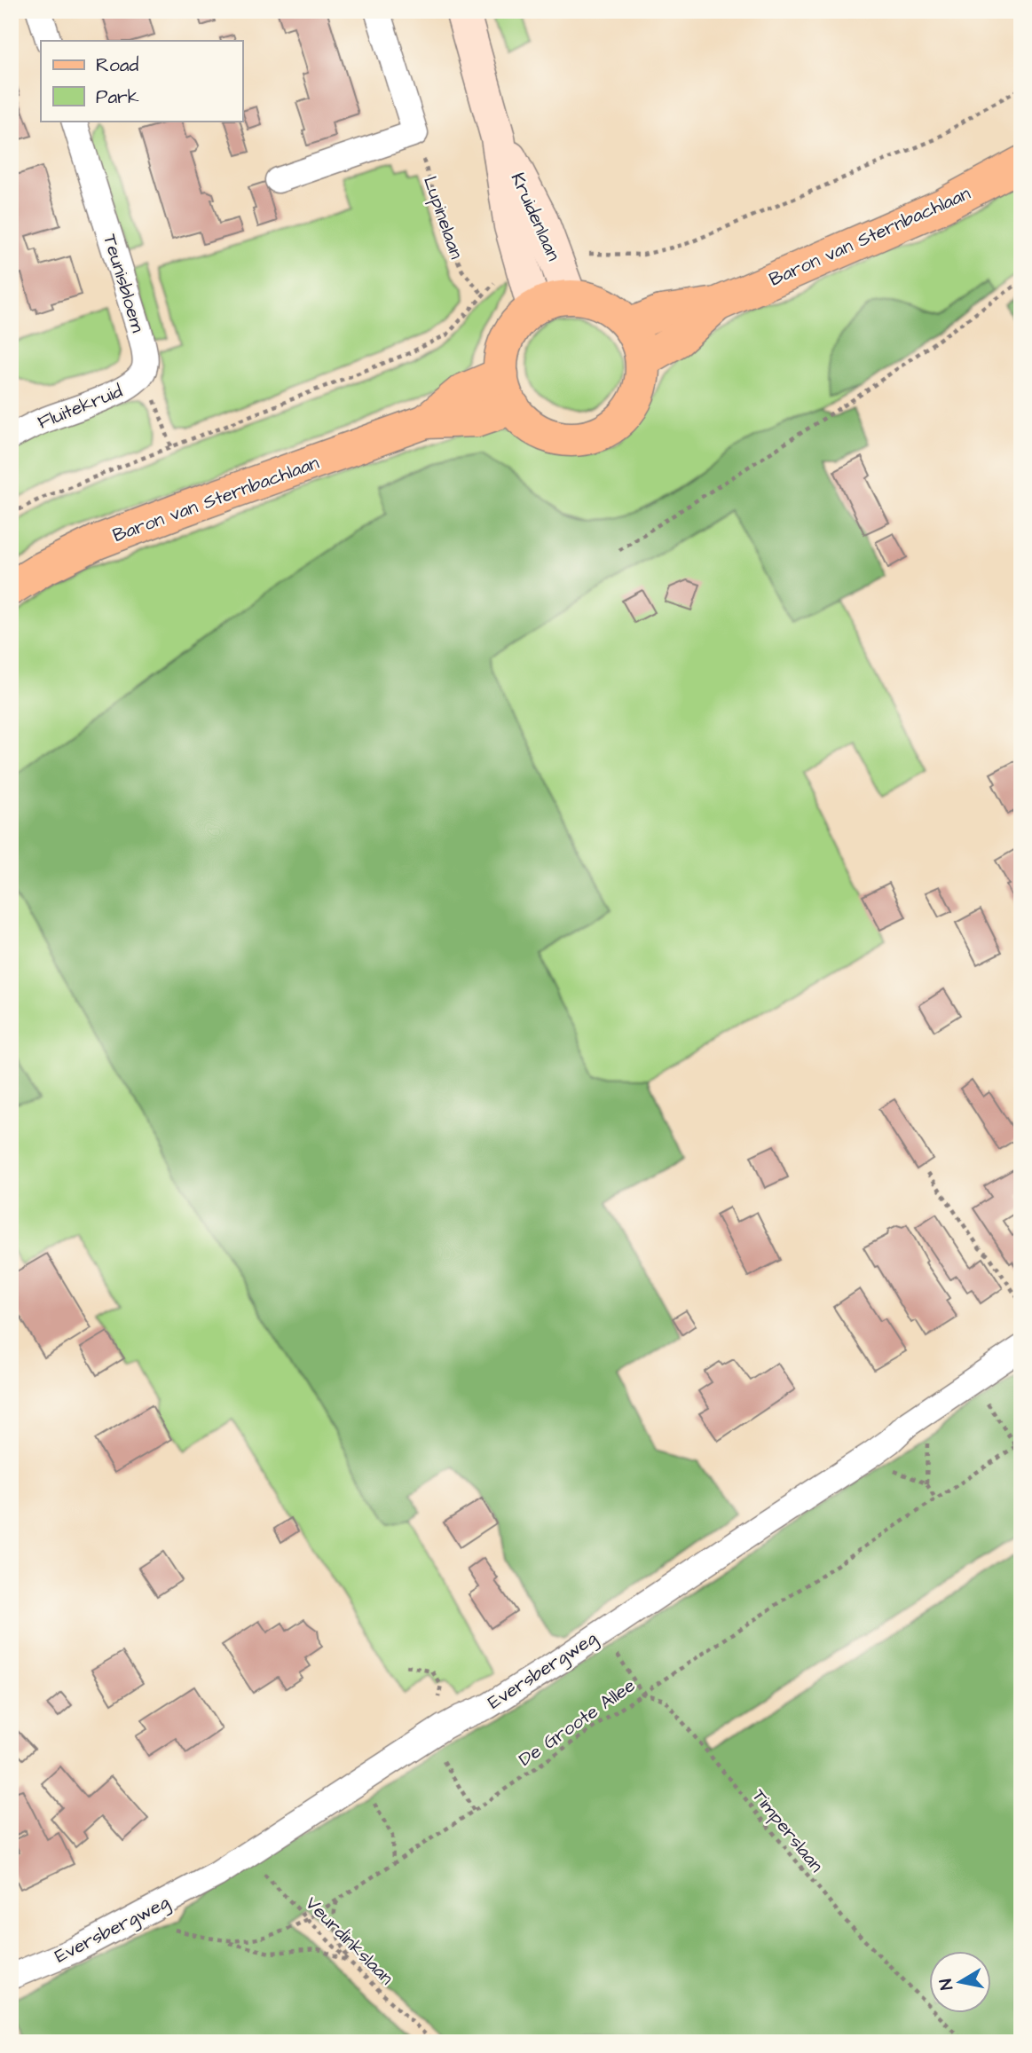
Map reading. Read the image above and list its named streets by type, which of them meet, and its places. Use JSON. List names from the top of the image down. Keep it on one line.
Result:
{"streets":{"main road":["Baron van Sternbachlaan"],"street":["Kruidenlaan","Teunisbloem","Fluitekruid","Eversbergweg"],"path":["Lupinelaan","De Groote Allee","Timperslaan","Veurdinkslaan"]},"crossings":[["Kruidenlaan","Baron van Sternbachlaan"],["Teunisbloem","Fluitekruid"],["Eversbergweg","De Groote Allee"],["Eversbergweg","Veurdinkslaan"],["De Groote Allee","Timperslaan"],["De Groote Allee","Veurdinkslaan"]],"legend":["Road","Park"],"north":"left"}
